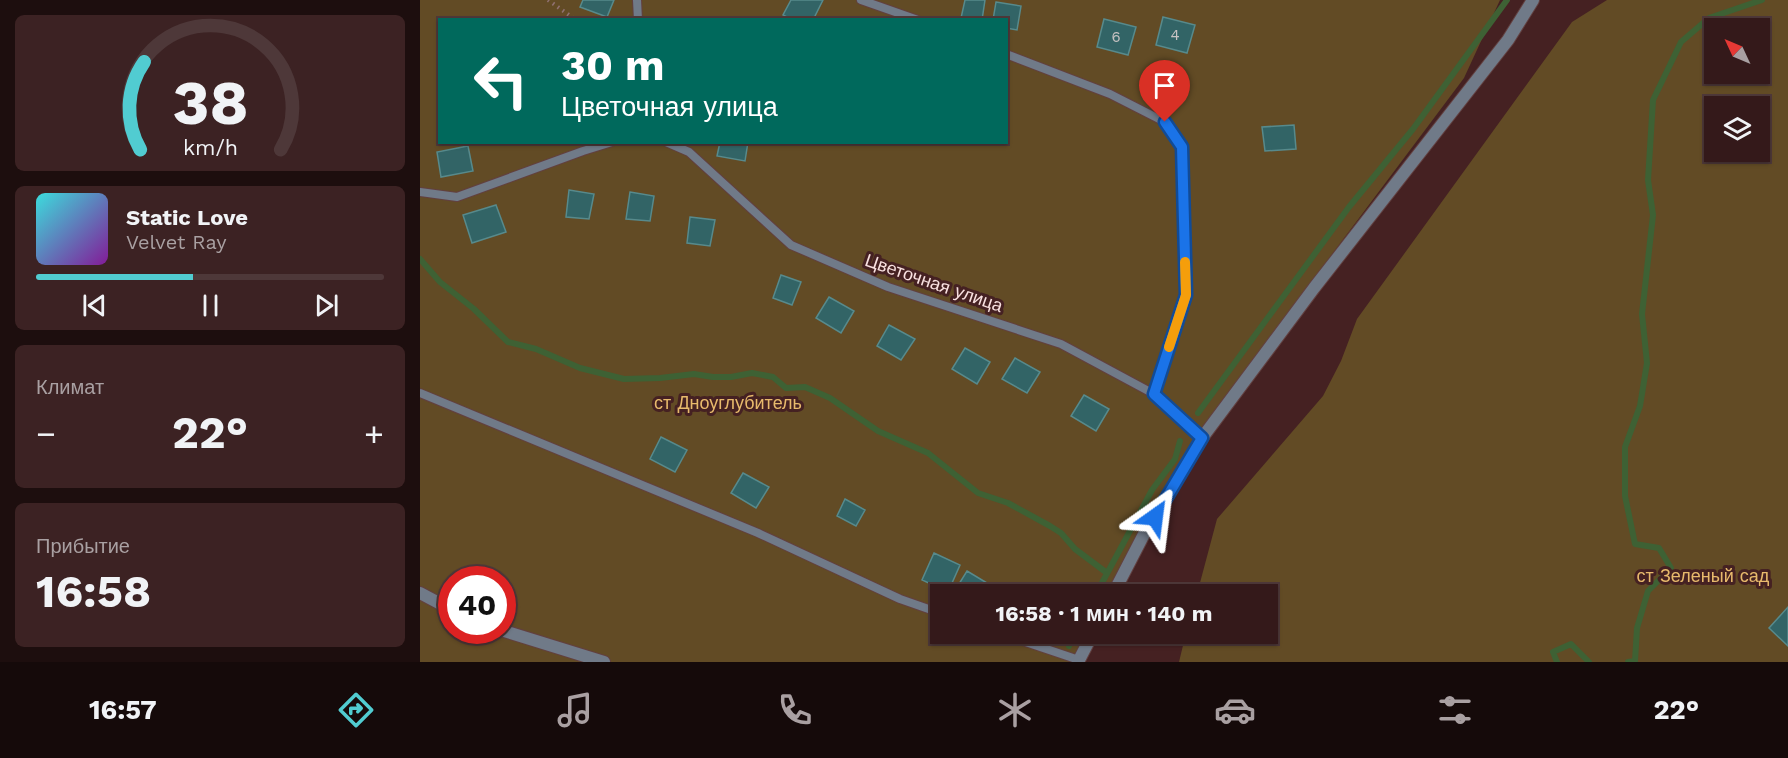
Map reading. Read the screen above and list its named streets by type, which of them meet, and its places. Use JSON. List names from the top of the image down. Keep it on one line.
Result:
{"streets":{"lane":["Цветочная улица"]},"parks":["ст Дноуглубитель","ст Зеленый сад"],"house_numbers":["4","6"],"north":"top left","page":{"turn":["30 m","Цветочная улица"],"song":["Static Love","Velvet Ray"],"tile":["Климат",["Прибытие","16:58"]],"heat":["−","22°","+"],"limit":"40","trip":"16:58 · 1 мин · 140 m","tabs":["16:57","22°"],"gauge":["38","km/h"]}}
